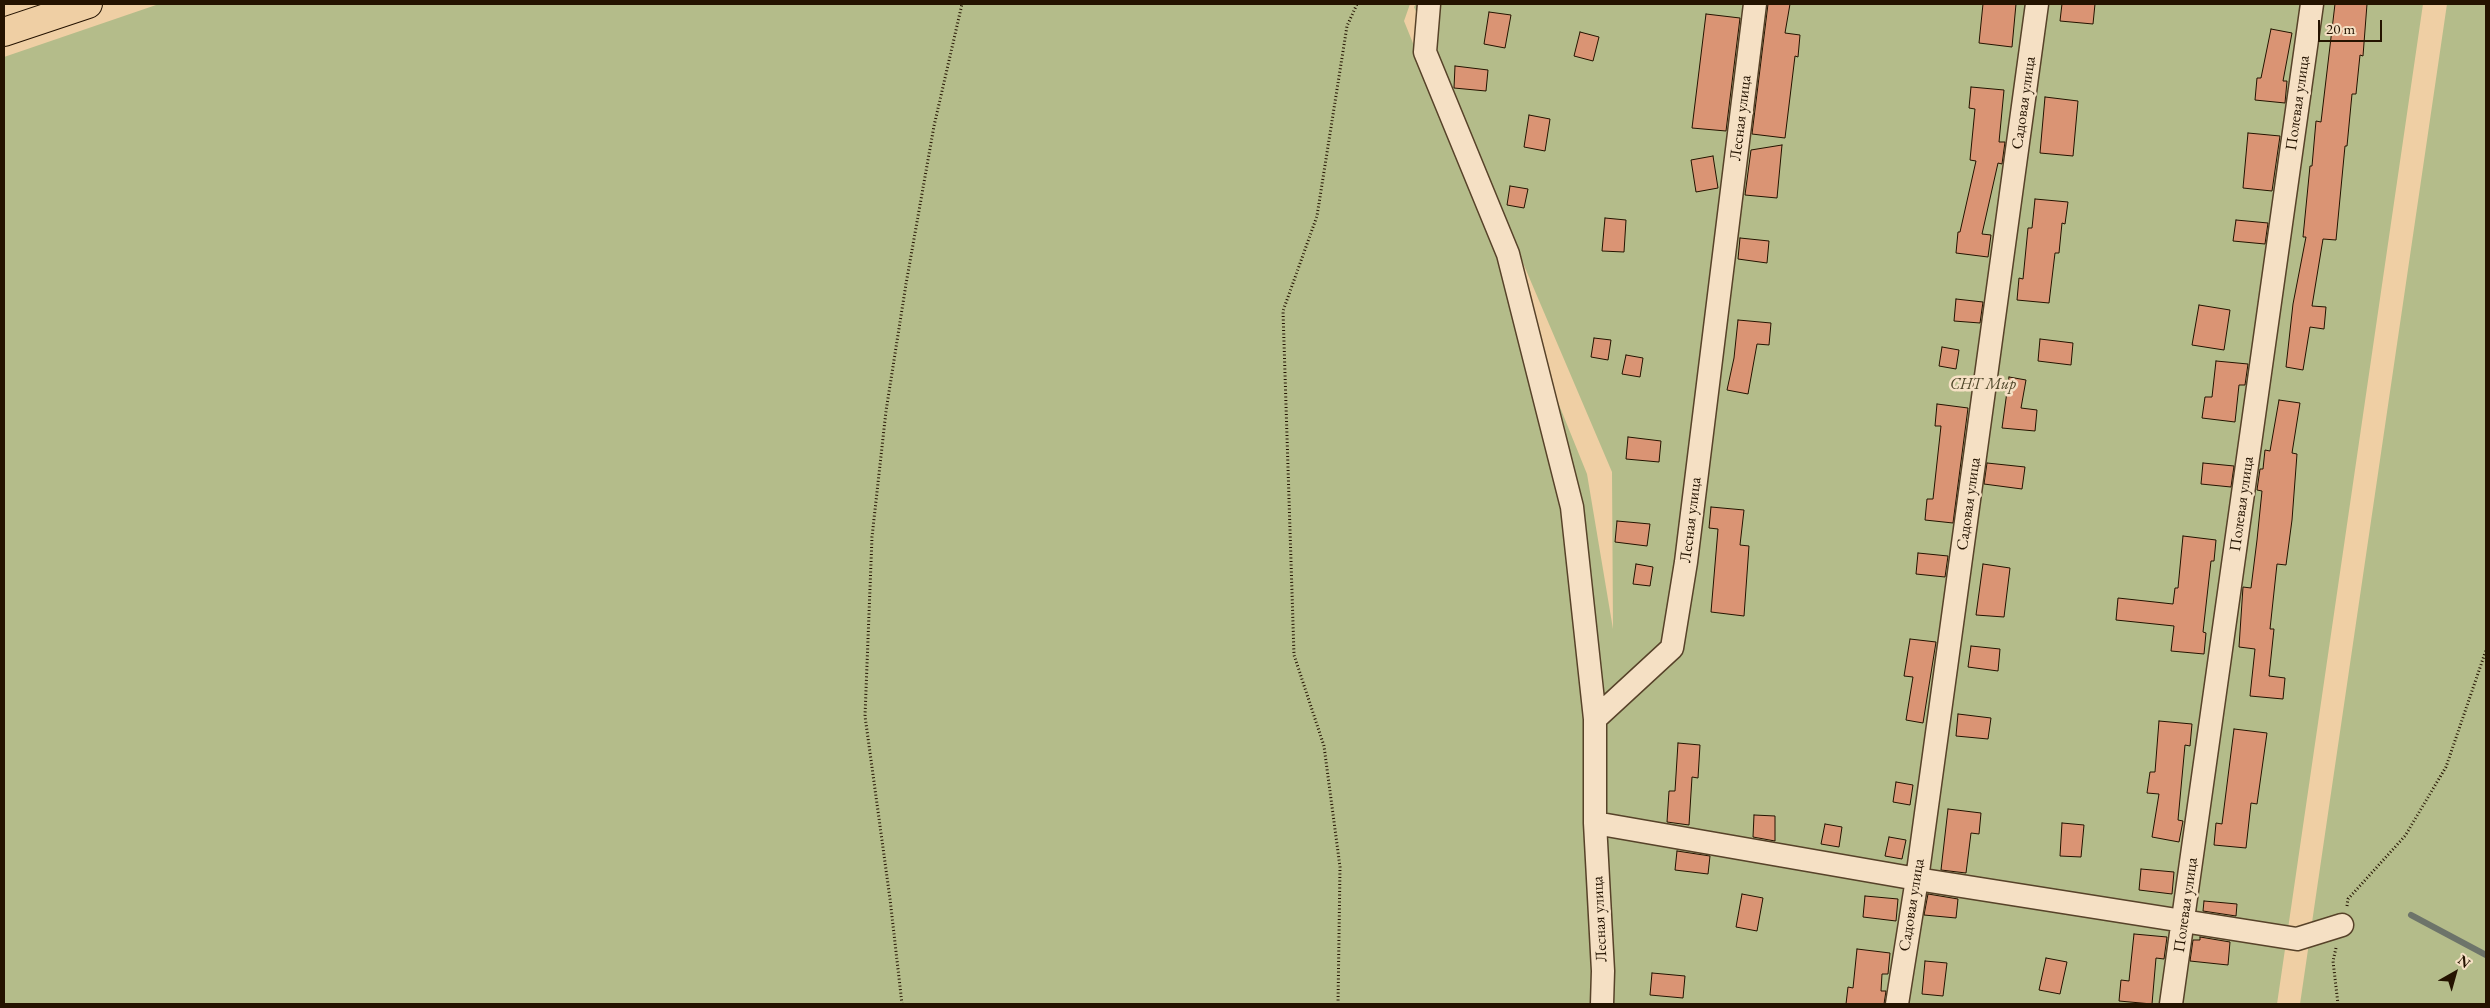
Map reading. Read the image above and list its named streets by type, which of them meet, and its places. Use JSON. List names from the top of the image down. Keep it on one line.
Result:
{"streets":{"street":["Садовая улица","Полевая улица","Лесная улица"]},"parks":["СНТ Мир"],"scale_bar":"20 m","north":"top right"}
